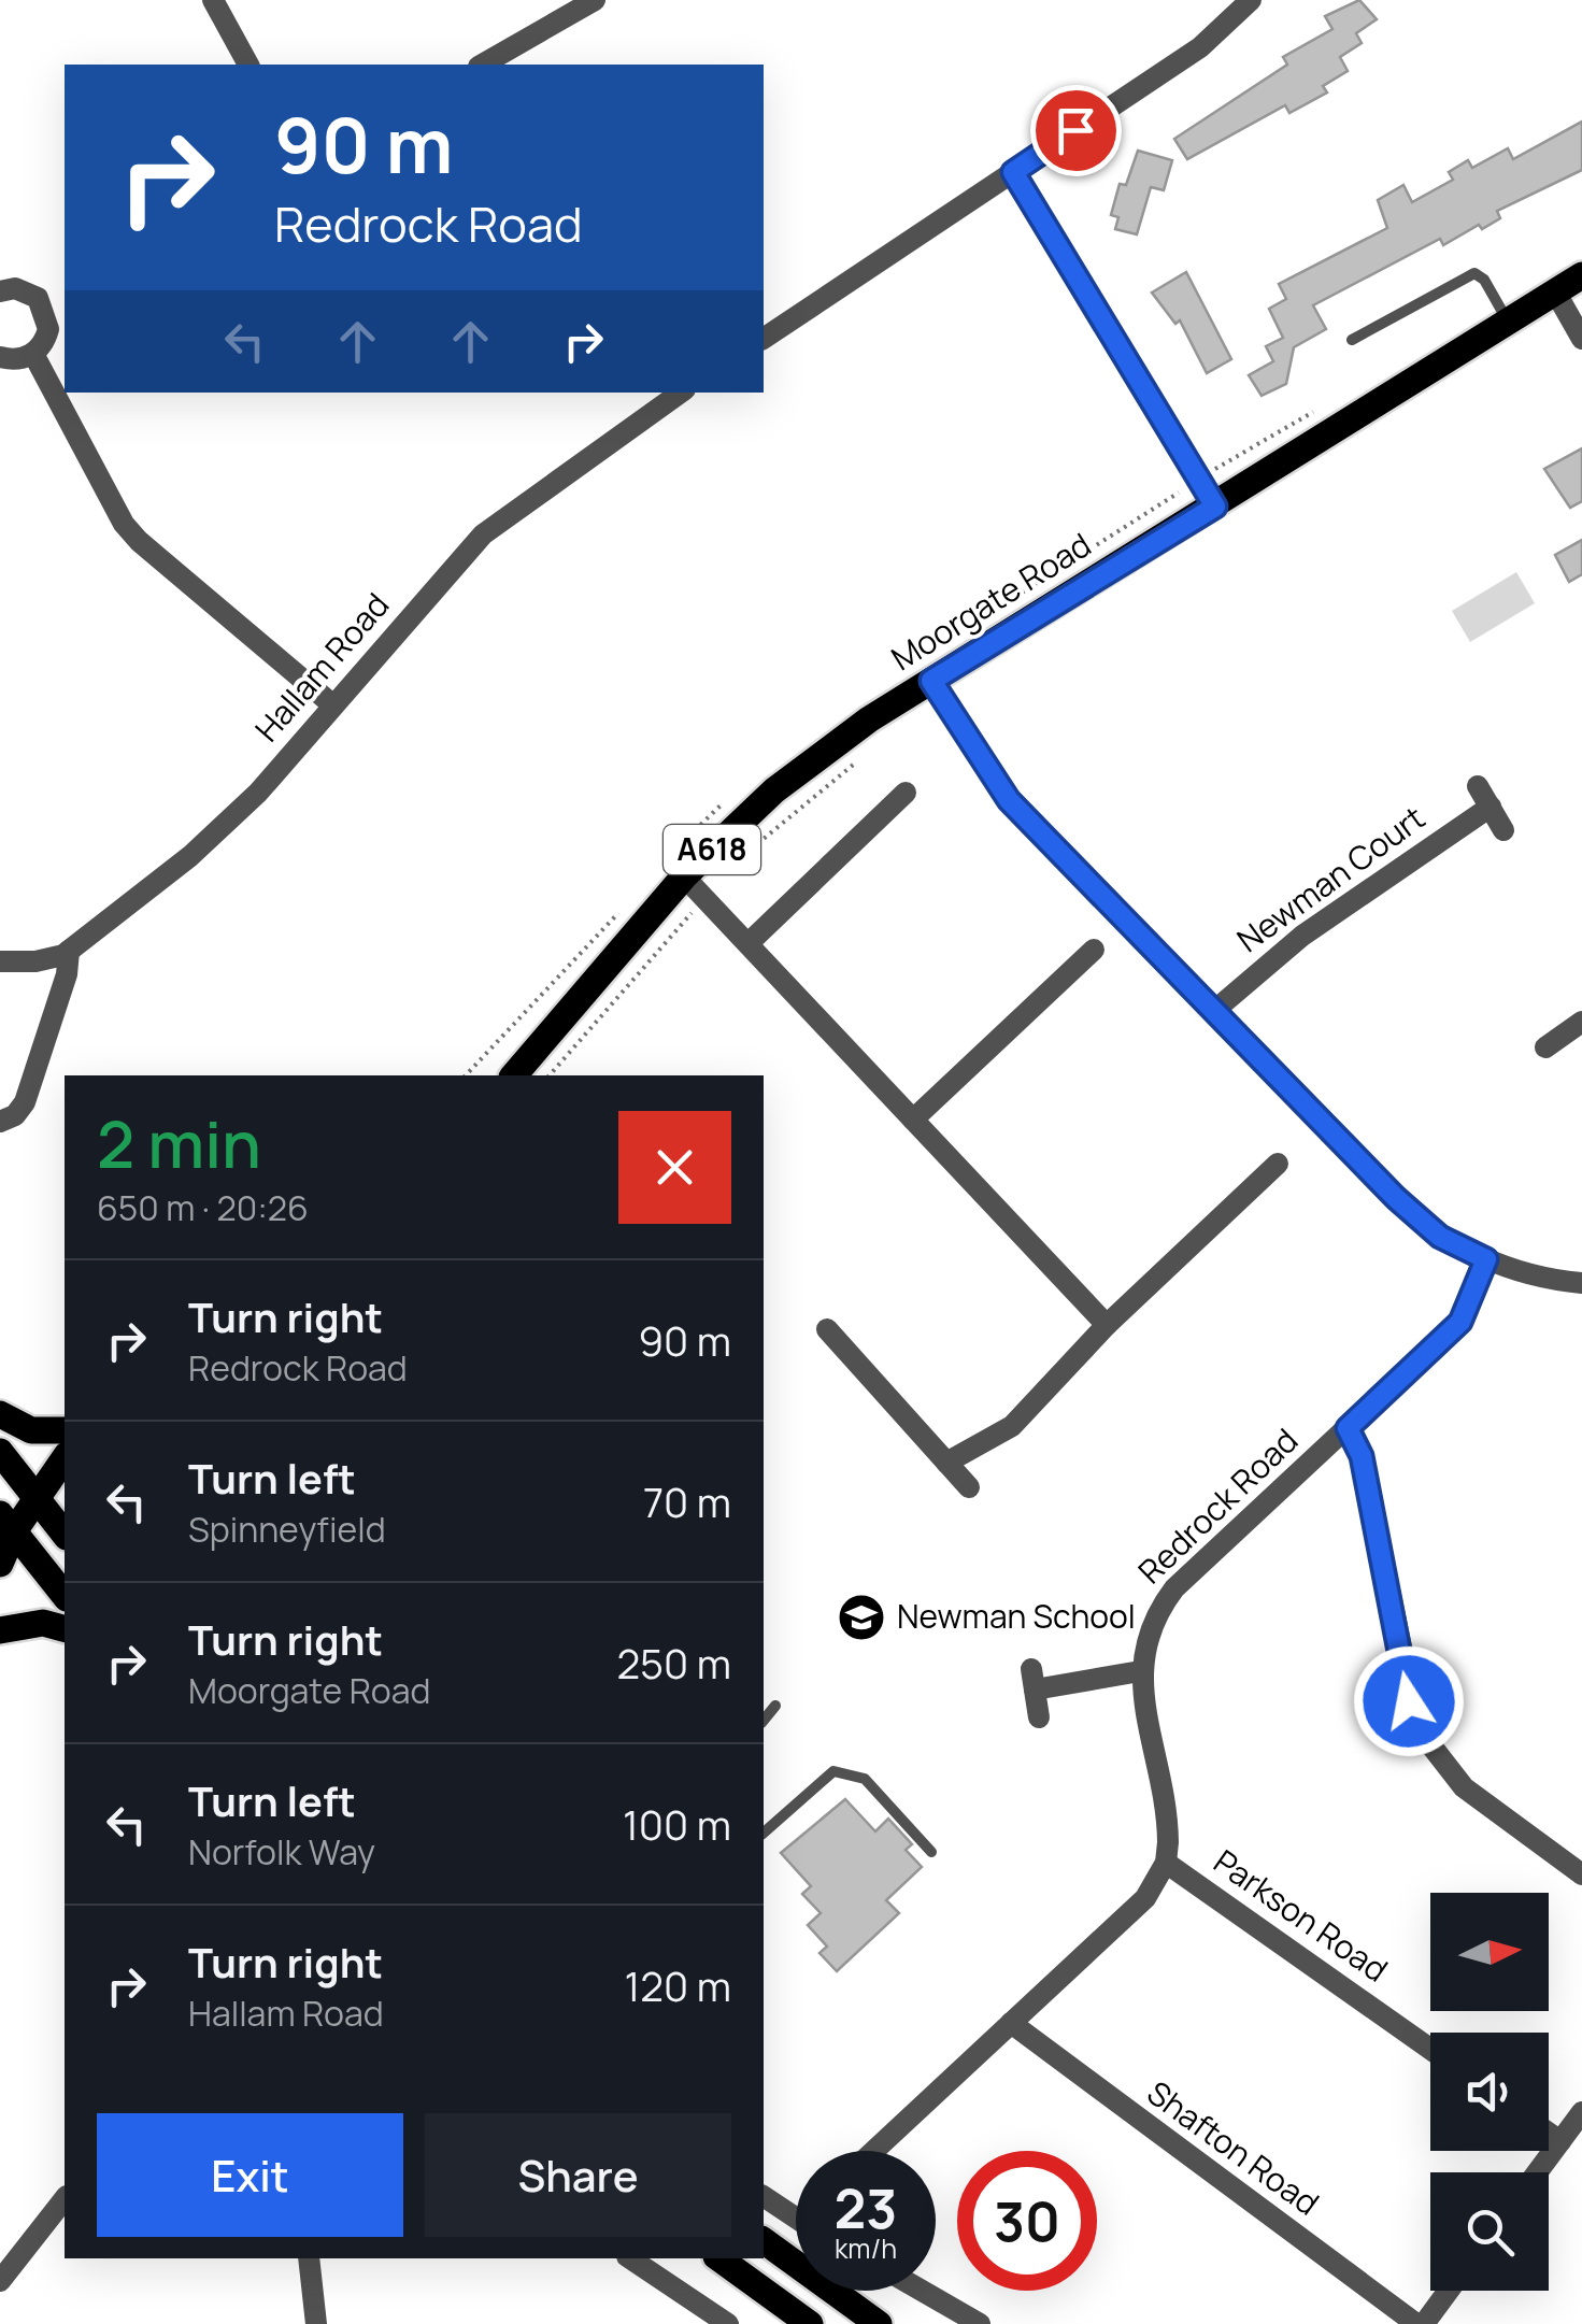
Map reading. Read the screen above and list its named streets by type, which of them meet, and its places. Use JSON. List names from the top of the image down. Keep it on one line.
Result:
{"streets":{"main road":["Moorgate Road","A618"],"street":["Hallam Road","Newman Court","Redrock Road","Parkson Road","Shafton Road"]},"crossings":[["Redrock Road","Parkson Road"]],"places":{"school or university":["Newman School"]},"north":"right","page":{"turn":["90 m","Redrock Road"],"heading":["2 min","650 m · 20:26"],"list":[{"name":"Turn right","note":"Redrock Road","value":"90 m"},{"name":"Turn left","note":"Spinneyfield","value":"70 m"},{"name":"Turn right","note":"Moorgate Road","value":"250 m"},{"name":"Turn left","note":"Norfolk Way","value":"100 m"},{"name":"Turn right","note":"Hallam Road","value":"120 m"}],"buttons":["Exit","Share"],"speed":"23 km/h","limit":"30"}}
